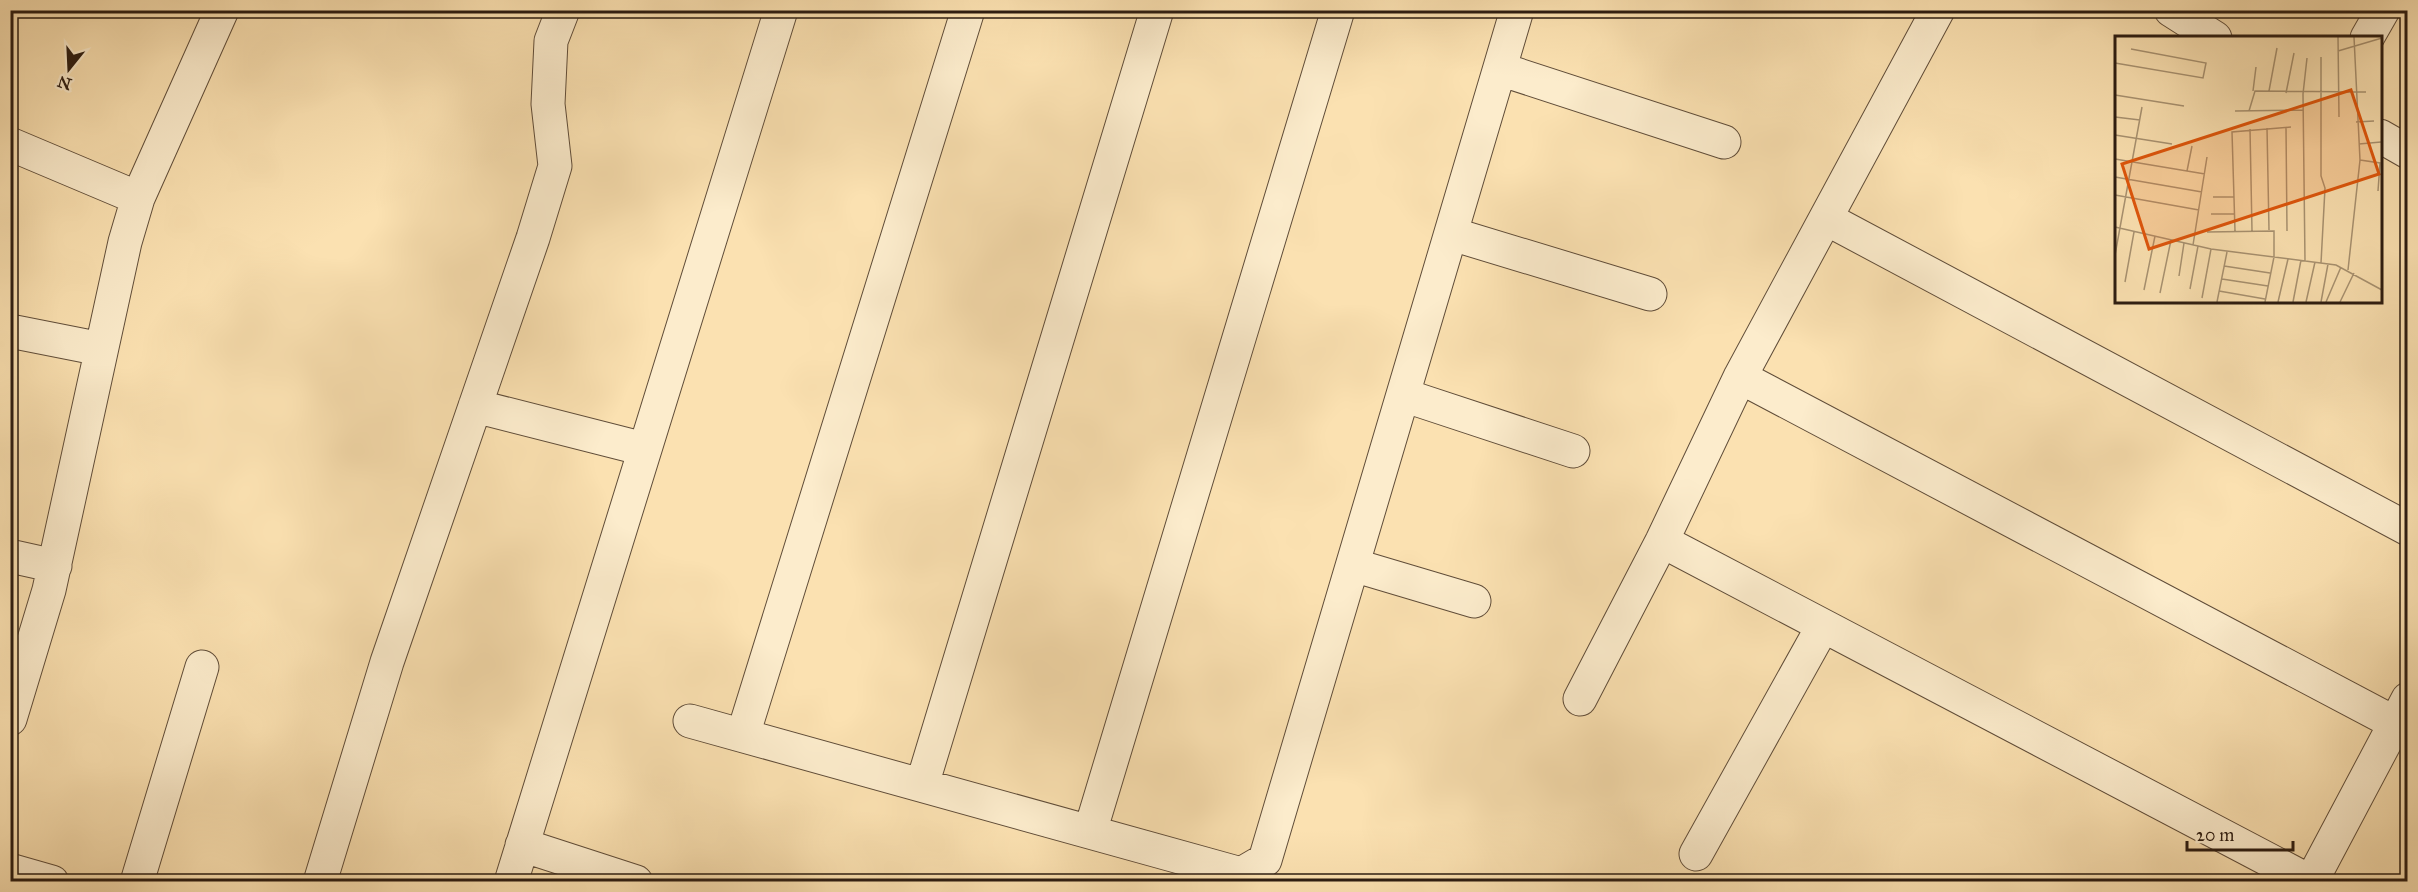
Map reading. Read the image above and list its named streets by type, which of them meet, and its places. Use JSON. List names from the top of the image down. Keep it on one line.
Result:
{"scale_bar":"20 m","north":"bottom"}
